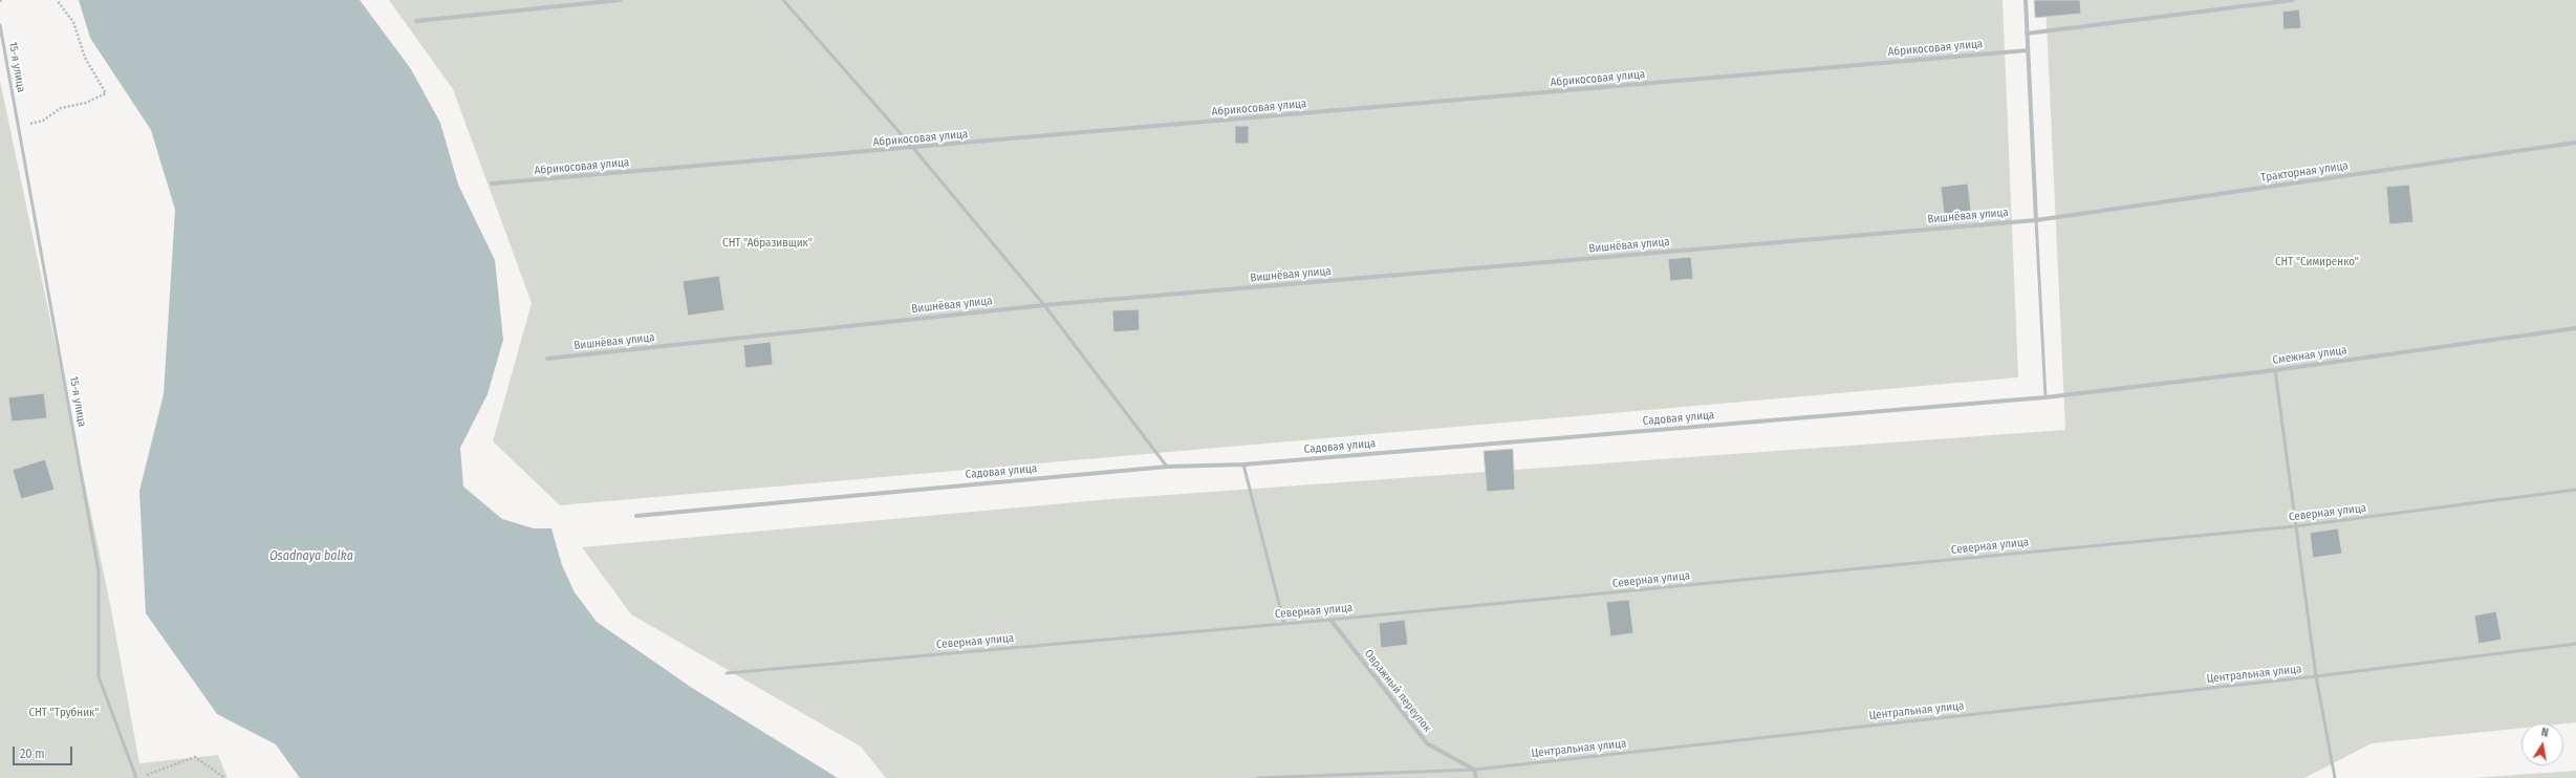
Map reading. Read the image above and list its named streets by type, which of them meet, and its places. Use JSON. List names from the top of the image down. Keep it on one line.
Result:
{"streets":{"street":["Абрикосовая улица","Тракторная улица","Вишнёвая улица","Смежная улица","Садовая улица","Овражный переулок"],"lane":["15-я улица","Северная улица","Центральная улица"]},"crossings":[["Тракторная улица","Вишнёвая улица"],["Смежная улица","Садовая улица"],["Северная улица","Овражный переулок"],["Центральная улица","Овражный переулок"]],"water":["Osadnaya balka"],"parks":["СНТ \"Абразивщик\"","СНТ \"Симиренко\"","СНТ \"Трубник\""],"scale_bar":"20 m","north":"top"}
